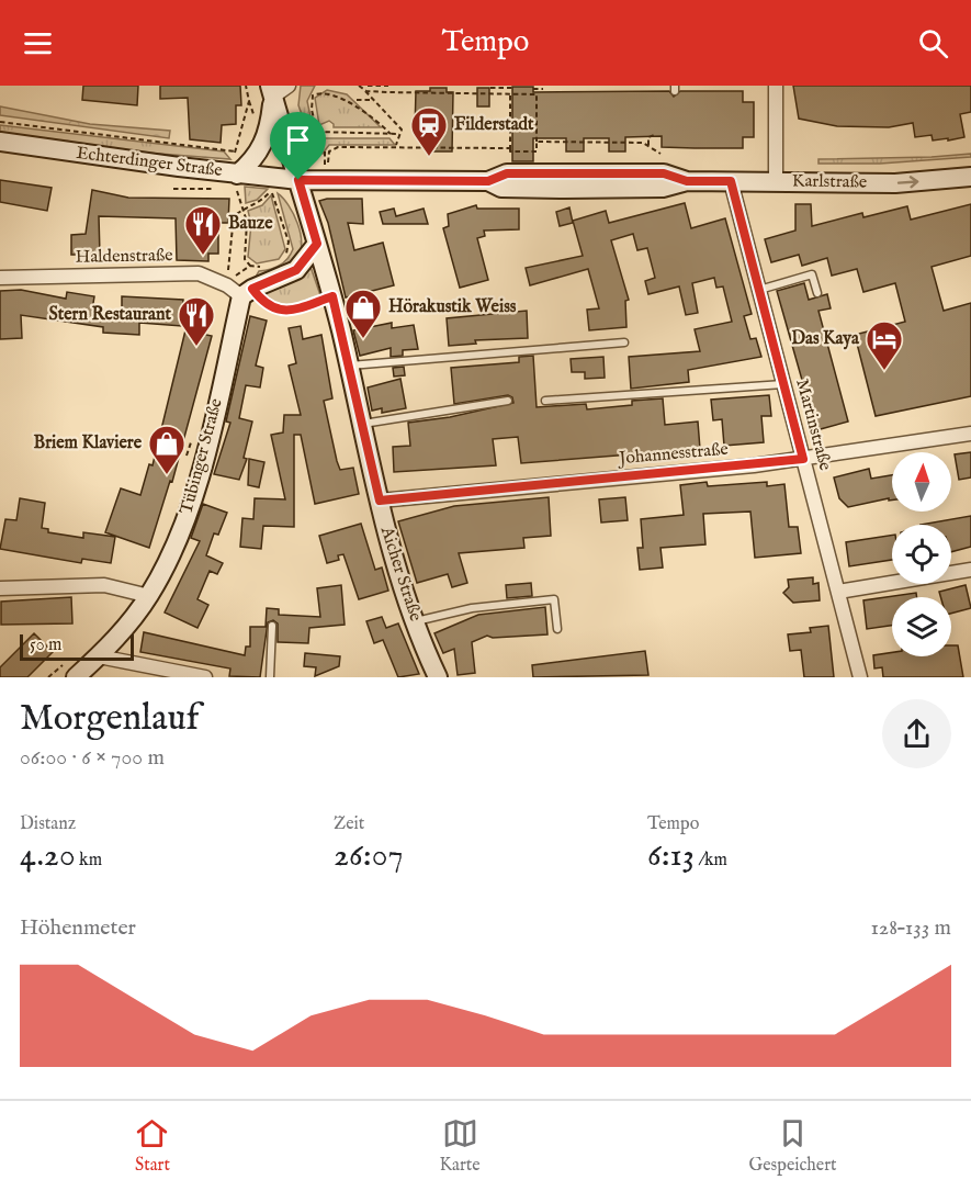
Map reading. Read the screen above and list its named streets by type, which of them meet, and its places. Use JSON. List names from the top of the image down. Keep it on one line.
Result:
{"streets":{"main road":["Echterdinger Straße","Karlstraße","Tübinger Straße","Aicher Straße"],"street":["Haldenstraße","Martinstraße","Johannesstraße"]},"crossings":[["Echterdinger Straße","Karlstraße"],["Echterdinger Straße","Aicher Straße"],["Karlstraße","Martinstraße"],["Karlstraße","Aicher Straße"],["Haldenstraße","Tübinger Straße"],["Martinstraße","Johannesstraße"],["Johannesstraße","Aicher Straße"]],"places":{"station":["Filderstadt"],"restaurant":["Bauze","Stern Restaurant"],"shop":["Hörakustik Weiss","Briem Klaviere"],"hotel":["Das Kaya"]},"scale_bar":"50 m","north":"top","page":{"header":"Tempo","scale":"50 m","heading":["Morgenlauf","06:00 · 6 × 700 m"],"stats":[["Distanz","4.20 km"],["Zeit","26:07"],["Tempo","6:13 /km"]],"chart":["Höhenmeter","128–133 m"],"tabs":["Start","Karte","Gespeichert"]}}
